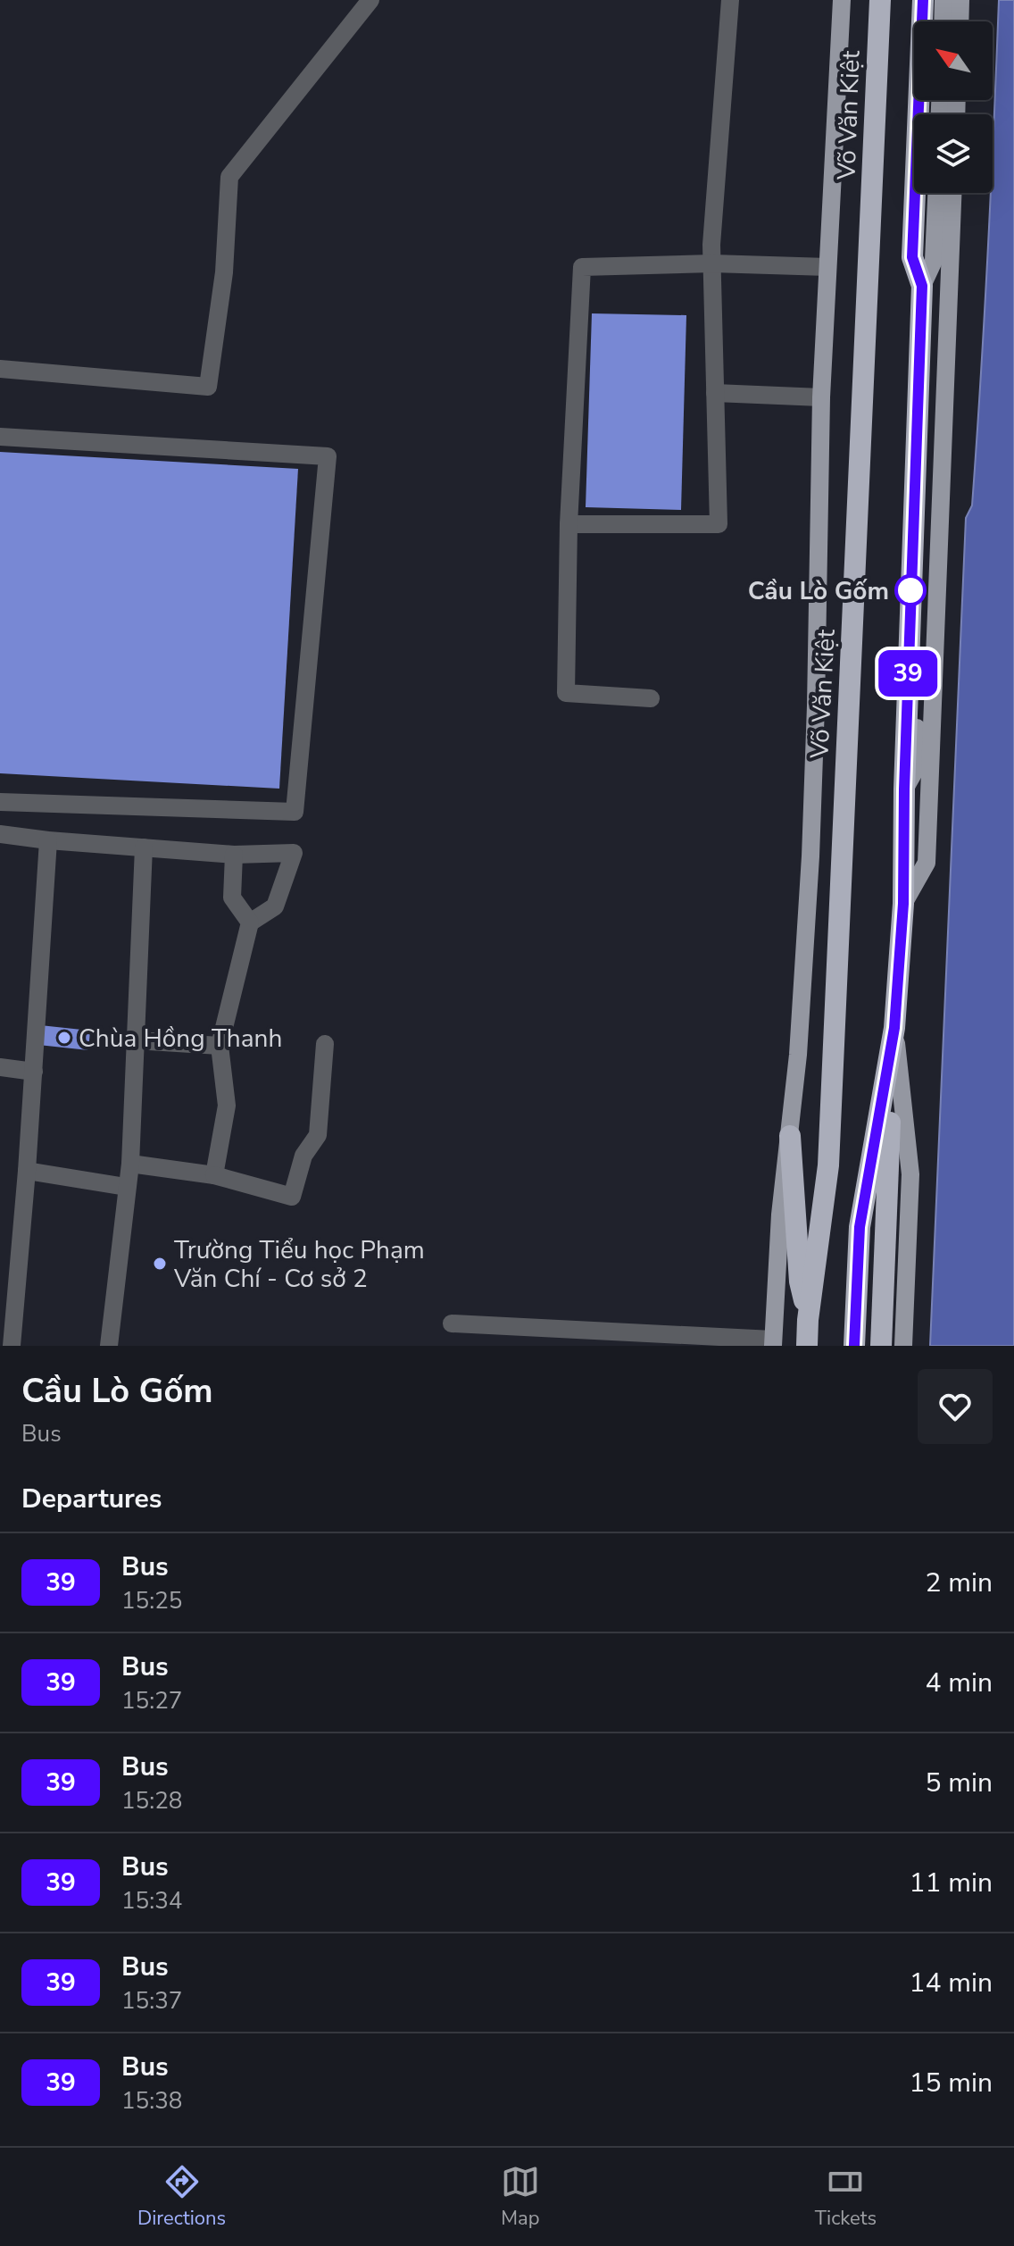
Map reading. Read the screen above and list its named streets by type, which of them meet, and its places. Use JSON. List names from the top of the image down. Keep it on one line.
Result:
{"streets":{"highway":["Võ Văn Kiệt"]},"places":["Cầu Lò Gốm","Chùa Hồng Thanh","Trường Tiểu học Phạm Văn Chí - Cơ sở 2"],"lines":["bus line 39"],"north":"top left","page":{"on_map":"39","heading":[["Cầu Lò Gốm","Bus"],"Departures"],"list":[{"mark":"39","name":"Bus","note":"15:25","value":"2 min"},{"mark":"39","name":"Bus","note":"15:27","value":"4 min"},{"mark":"39","name":"Bus","note":"15:28","value":"5 min"},{"mark":"39","name":"Bus","note":"15:34","value":"11 min"},{"mark":"39","name":"Bus","note":"15:37","value":"14 min"},{"mark":"39","name":"Bus","note":"15:38","value":"15 min"}],"tabs":["Directions","Map","Tickets"]}}
